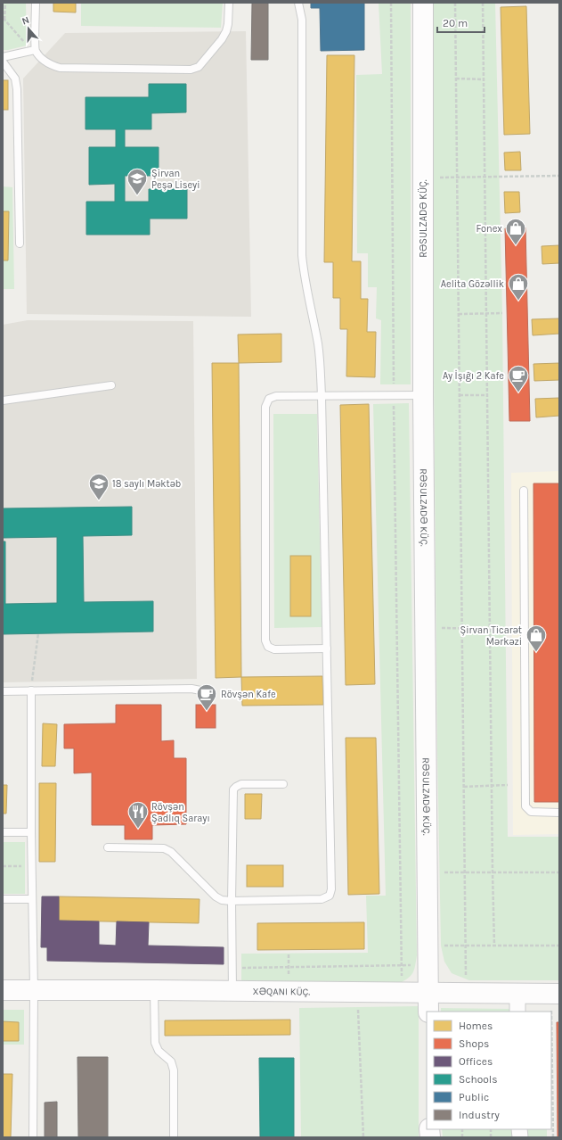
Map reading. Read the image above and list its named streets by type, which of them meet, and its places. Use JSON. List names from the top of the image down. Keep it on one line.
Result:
{"streets":{"main road":["RƏSULZADƏ KÜÇ.","XƏQANI KÜÇ."]},"crossings":[["RƏSULZADƏ KÜÇ.","XƏQANI KÜÇ."]],"places":{"school or university":["Şirvan Peşə Liseyi","18 saylı Məktəb"],"shop":["Fonex","Aelita Gözəllik","Şirvan Ticarət Mərkəzi"],"cafe":["Ay İşığı 2 Kafe","Rövşən Kafe"],"restaurant":["Rövşən Şadlıq Sarayı"]},"legend":["Homes","Shops","Offices","Schools","Public","Industry"],"scale_bar":"20 m","north":"top"}
